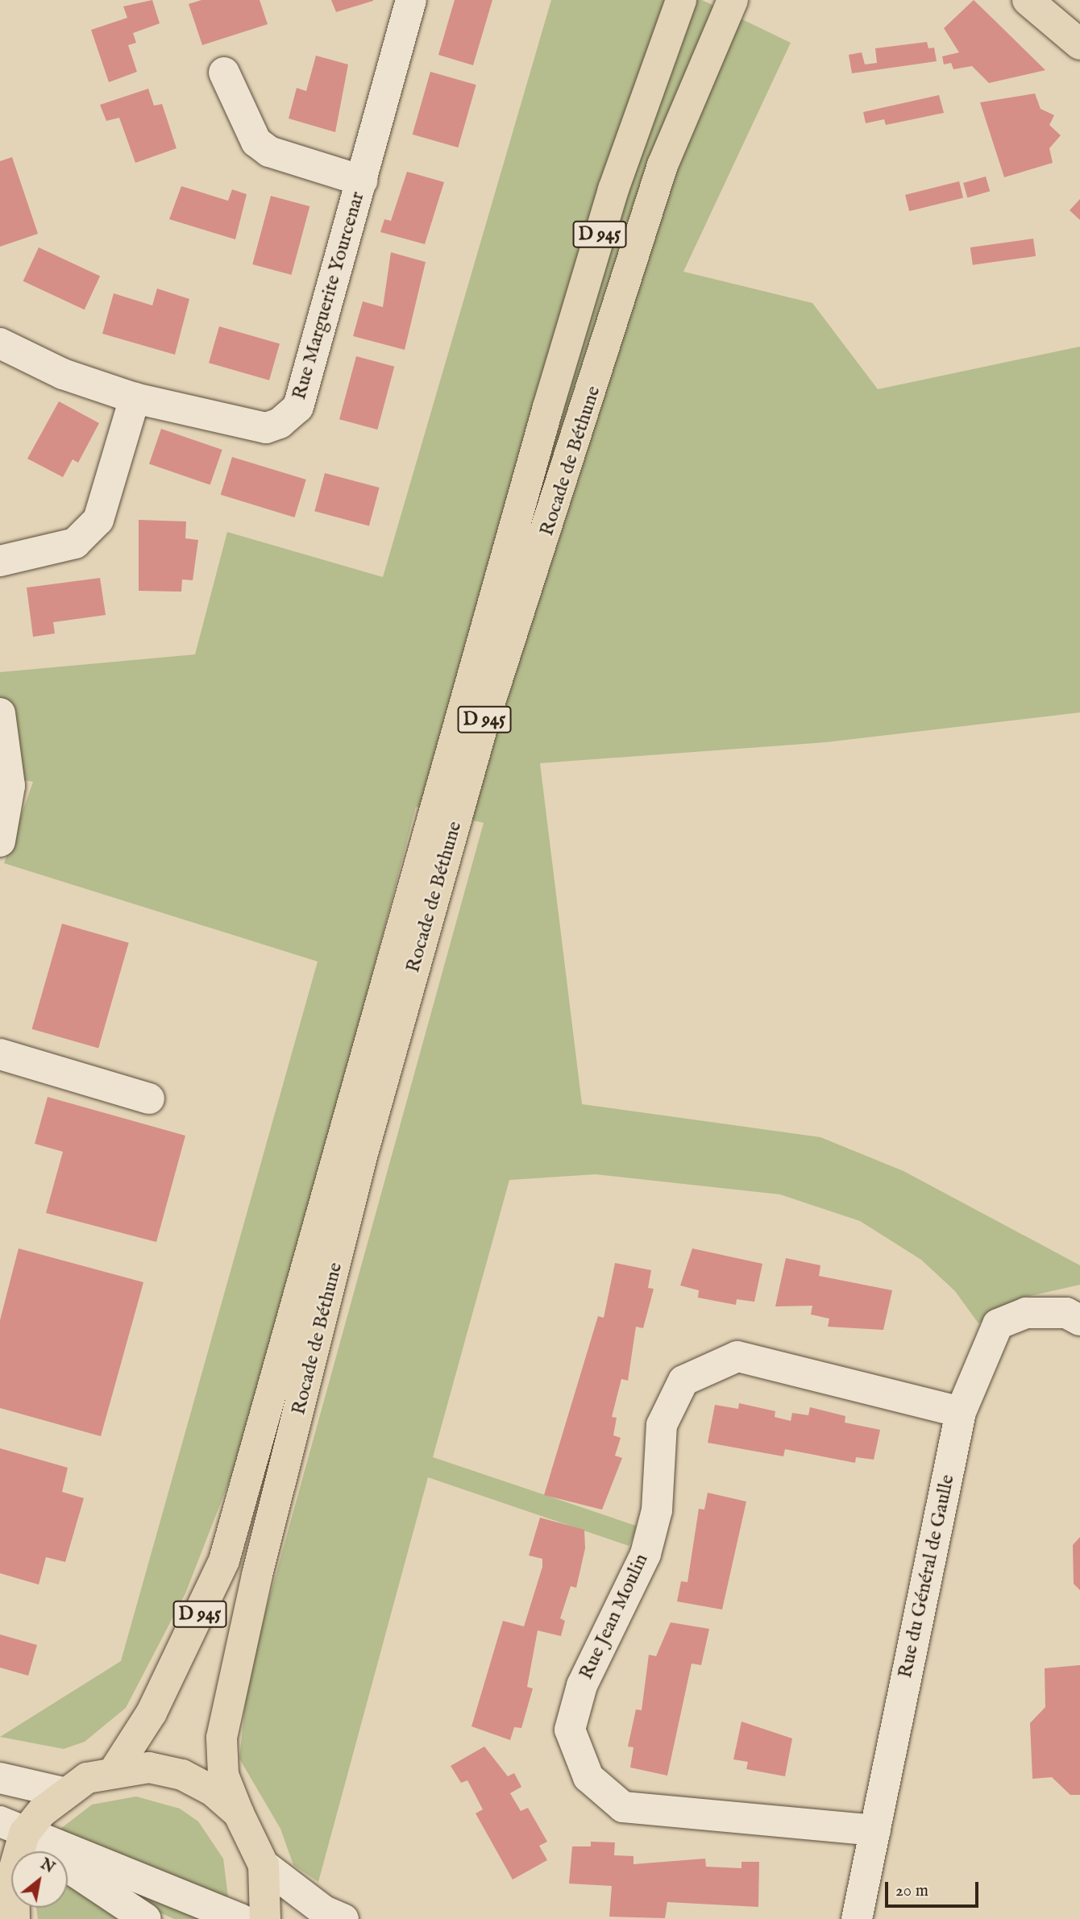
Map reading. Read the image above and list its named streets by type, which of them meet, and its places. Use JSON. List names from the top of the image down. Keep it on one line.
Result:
{"streets":{"main road":["D 945","Rocade de Béthune"],"street":["Rue Marguerite Yourcenar","Rue du Général de Gaulle","Rue Jean Moulin"]},"crossings":[["Rue du Général de Gaulle","Rue Jean Moulin"]],"scale_bar":"20 m","north":"top right"}
